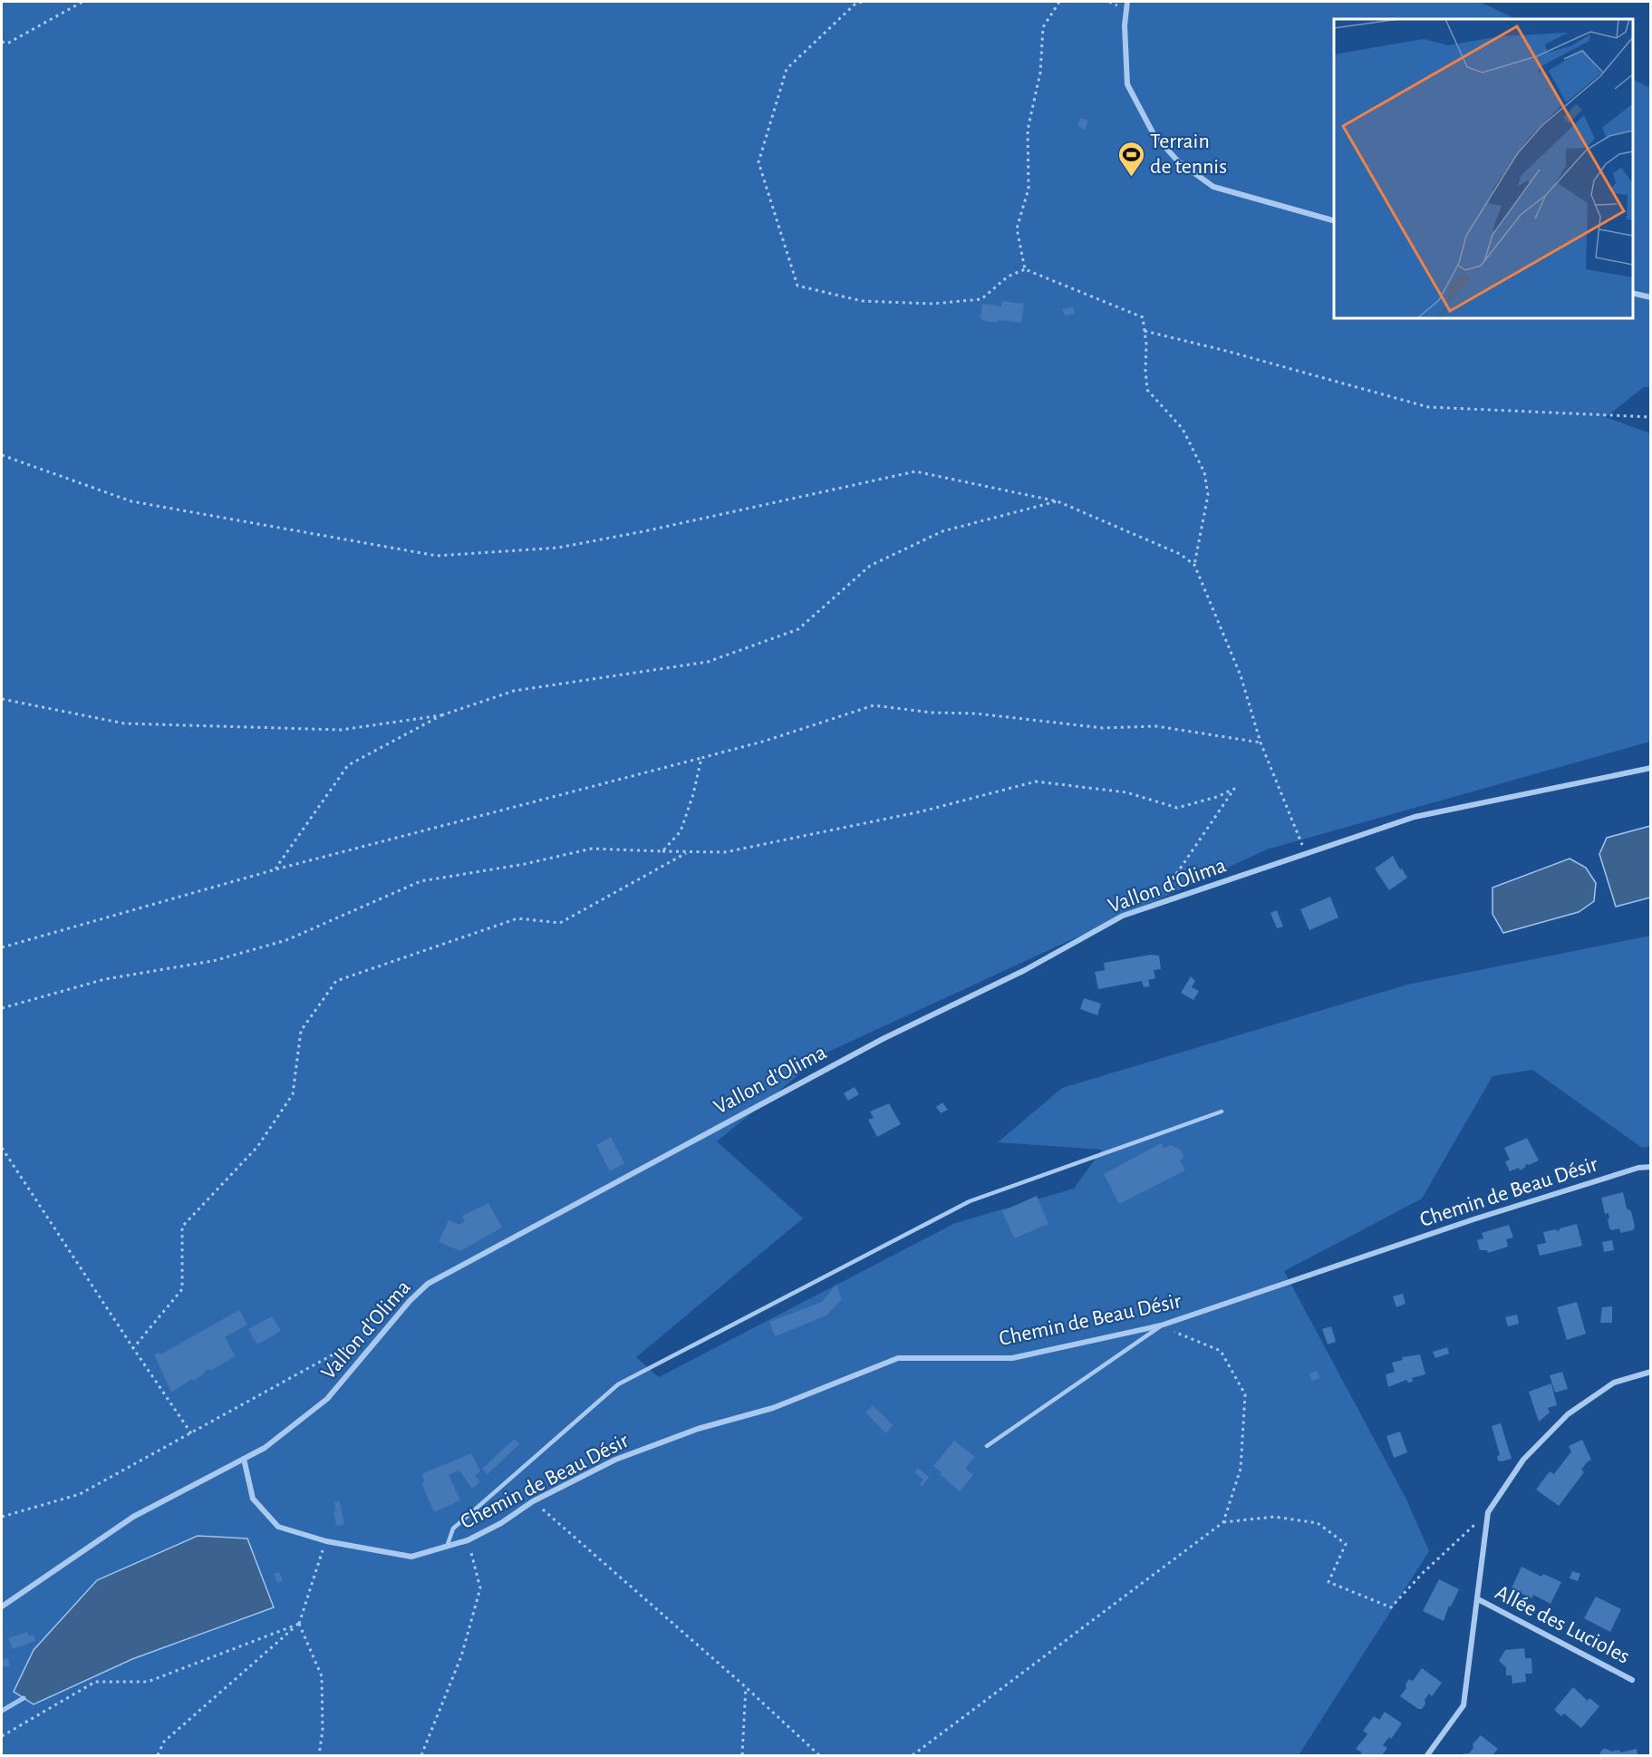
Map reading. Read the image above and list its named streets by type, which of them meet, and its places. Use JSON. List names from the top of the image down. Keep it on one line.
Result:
{"streets":{"street":["Vallon d'Olima","Chemin de Beau Désir","Allée des Lucioles"]},"crossings":[["Vallon d'Olima","Chemin de Beau Désir"]],"places":{"sports":["Terrain de tennis"]}}
